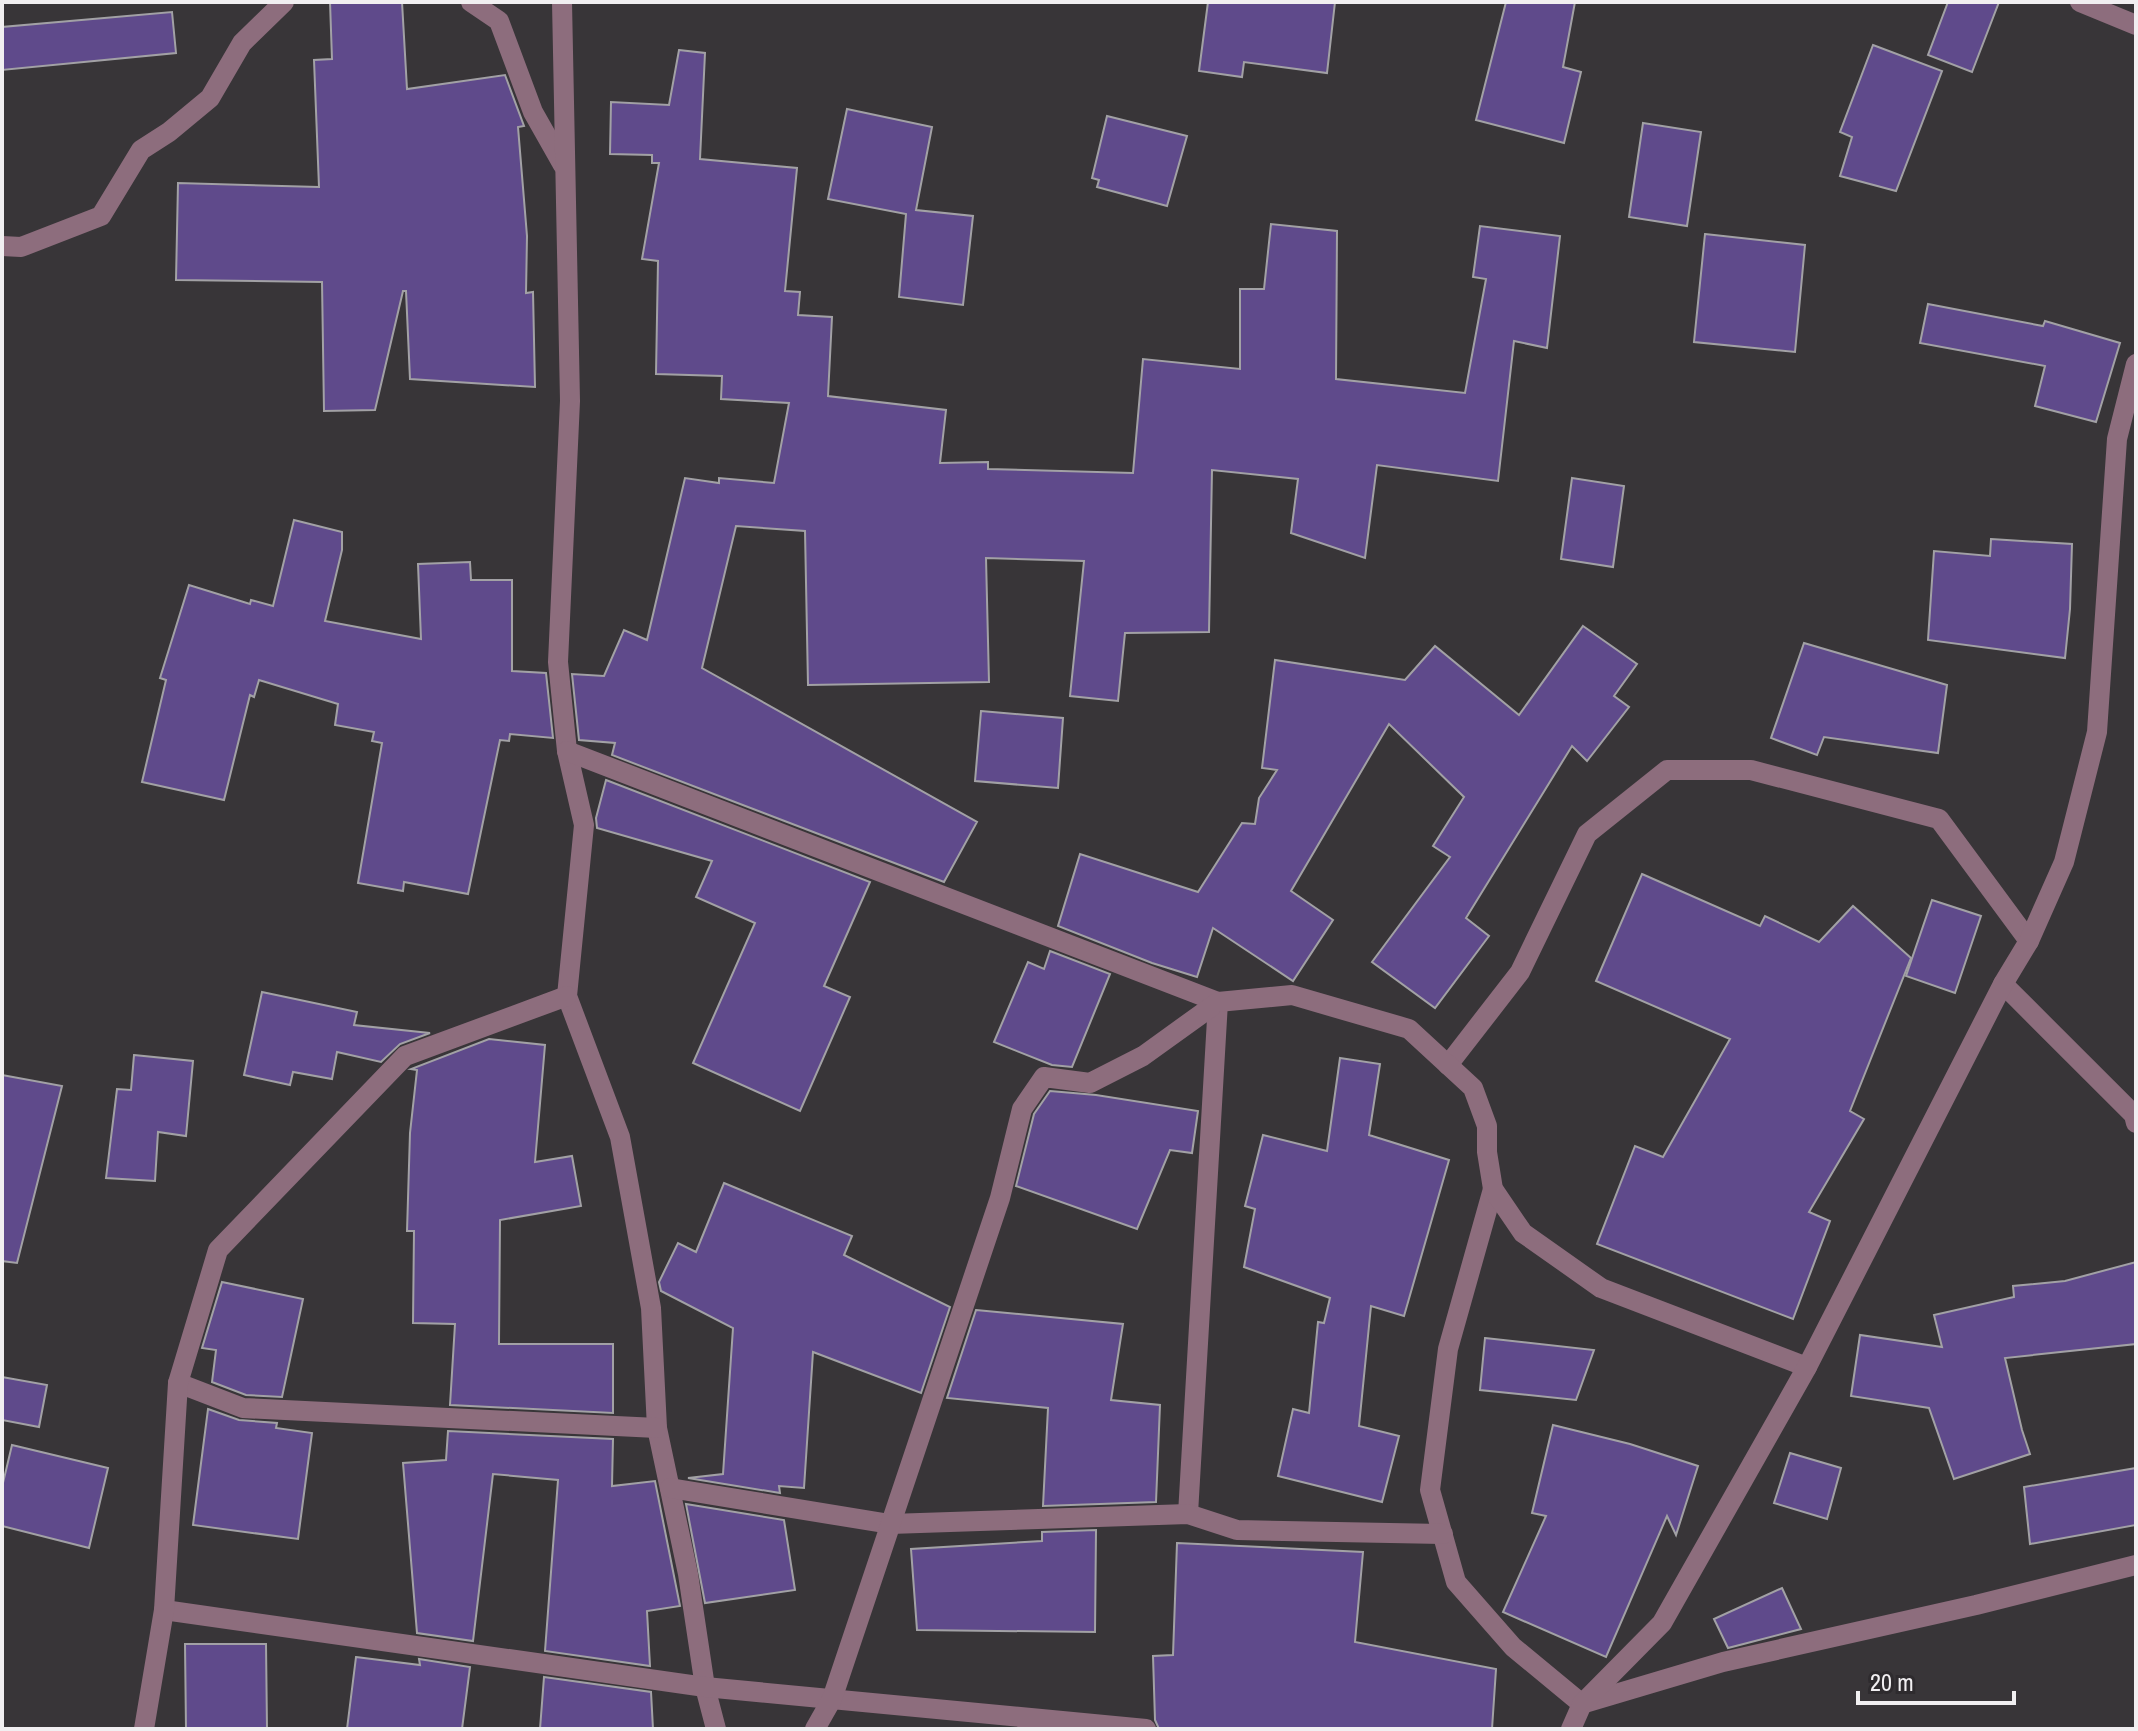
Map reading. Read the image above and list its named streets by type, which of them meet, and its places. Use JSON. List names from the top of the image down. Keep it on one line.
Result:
{"scale_bar":"20 m"}
